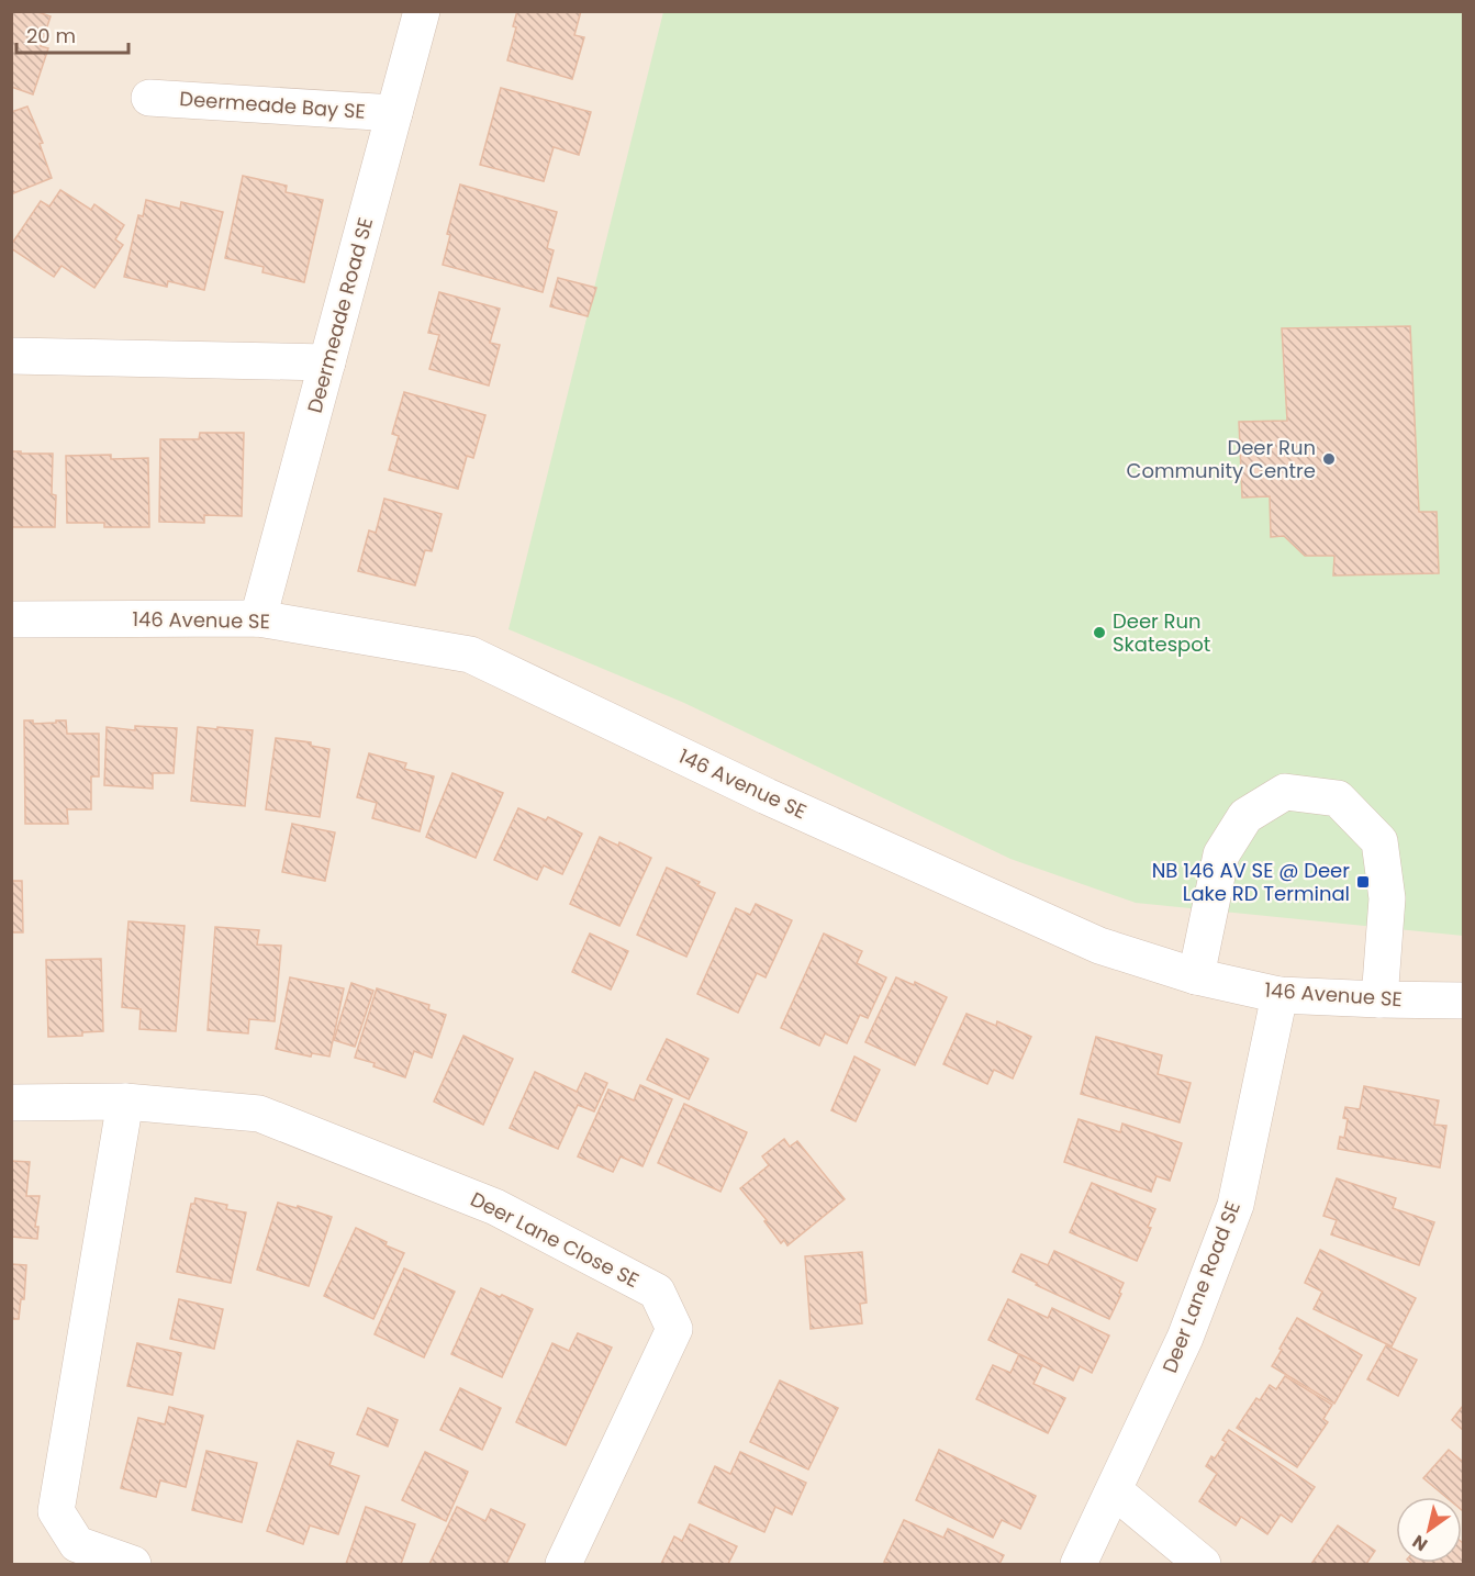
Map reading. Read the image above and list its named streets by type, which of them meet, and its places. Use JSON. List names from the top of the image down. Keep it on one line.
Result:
{"streets":{"street":["Deermeade Bay SE","Deermeade Road SE","146 Avenue SE","Deer Lane Close SE","Deer Lane Road SE"]},"crossings":[["Deermeade Bay SE","Deermeade Road SE"],["Deermeade Road SE","146 Avenue SE"],["146 Avenue SE","Deer Lane Road SE"]],"places":{"other":["Deer Run Community Centre","Deer Run Skatespot"],"transit":["NB 146 AV SE @ Deer Lake RD Terminal"]},"scale_bar":"20 m","north":"bottom left"}
